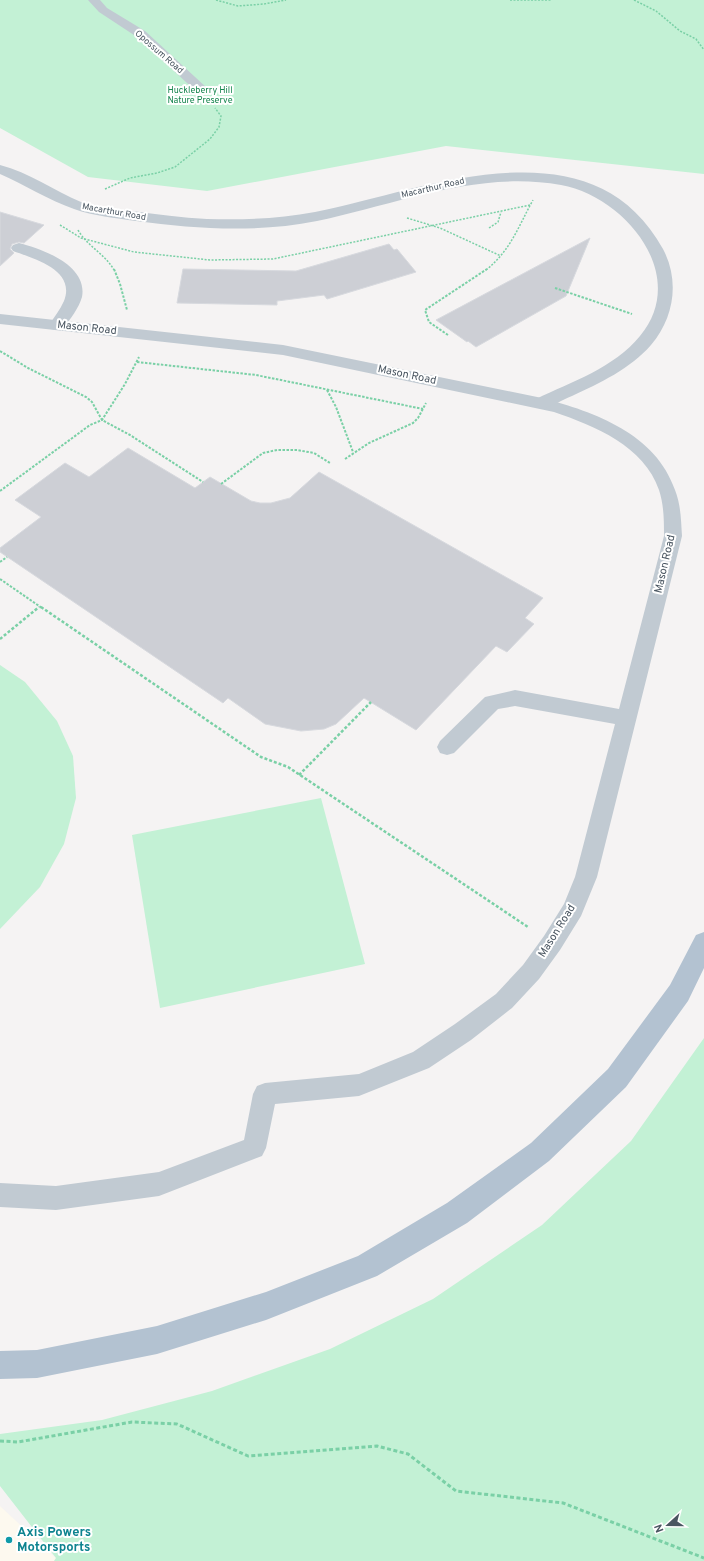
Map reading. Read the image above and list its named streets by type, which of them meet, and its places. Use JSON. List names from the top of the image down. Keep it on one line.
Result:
{"streets":{"street":["Macarthur Road"],"lane":["Opossum Road","Mason Road"]},"crossings":[["Macarthur Road","Mason Road"]],"parks":["Huckleberry Hill Nature Preserve"],"places":["Axis Powers Motorsports"],"north":"left"}
